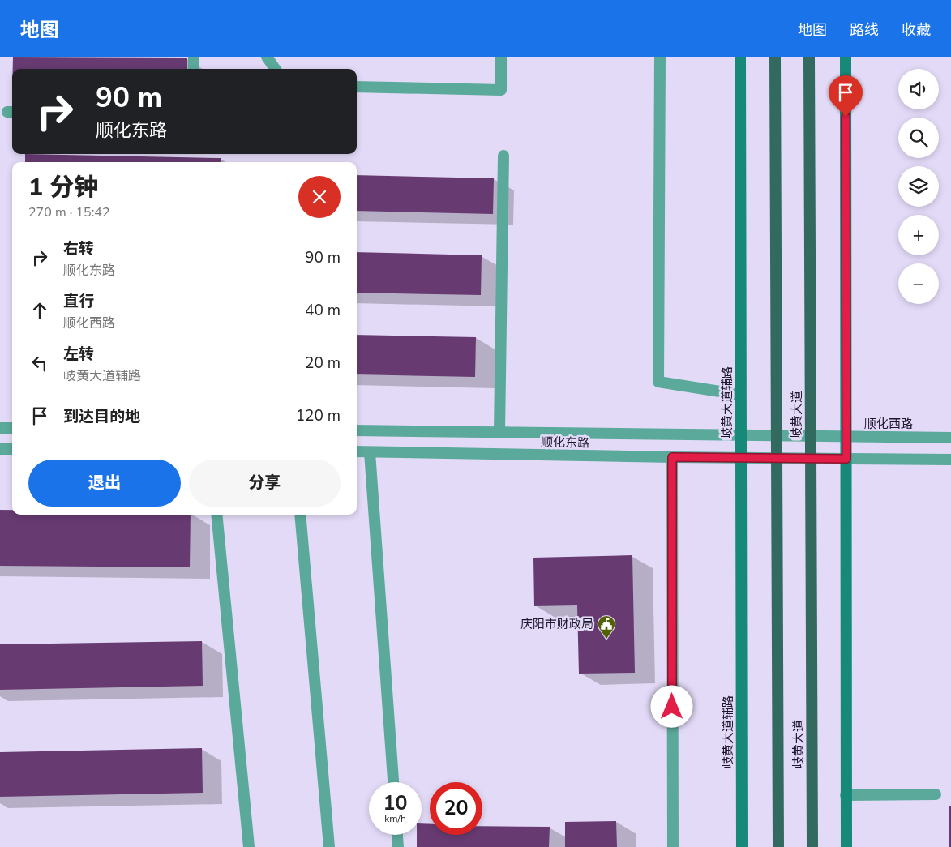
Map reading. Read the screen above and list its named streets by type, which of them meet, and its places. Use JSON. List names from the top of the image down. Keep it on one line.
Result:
{"streets":{"main road":["岐黄大道辅路","岐黄大道"],"street":["顺化西路","顺化东路"]},"crossings":[["岐黄大道辅路","顺化东路"],["岐黄大道","顺化西路"],["岐黄大道","顺化东路"],["顺化西路","顺化东路"]],"places":{"public building":["庆阳市财政局"]},"page":{"header":"地图","nav":["地图","路线","收藏"],"map_buttons":["+","−"],"turn":["90 m","顺化东路"],"heading":["1 分钟","270 m · 15:42"],"list":[{"name":"右转","note":"顺化东路","value":"90 m"},{"name":"直行","note":"顺化西路","value":"40 m"},{"name":"左转","note":"岐黄大道辅路","value":"20 m"},{"name":"到达目的地","value":"120 m"}],"buttons":["退出","分享"],"speed":"10 km/h","limit":"20"}}
